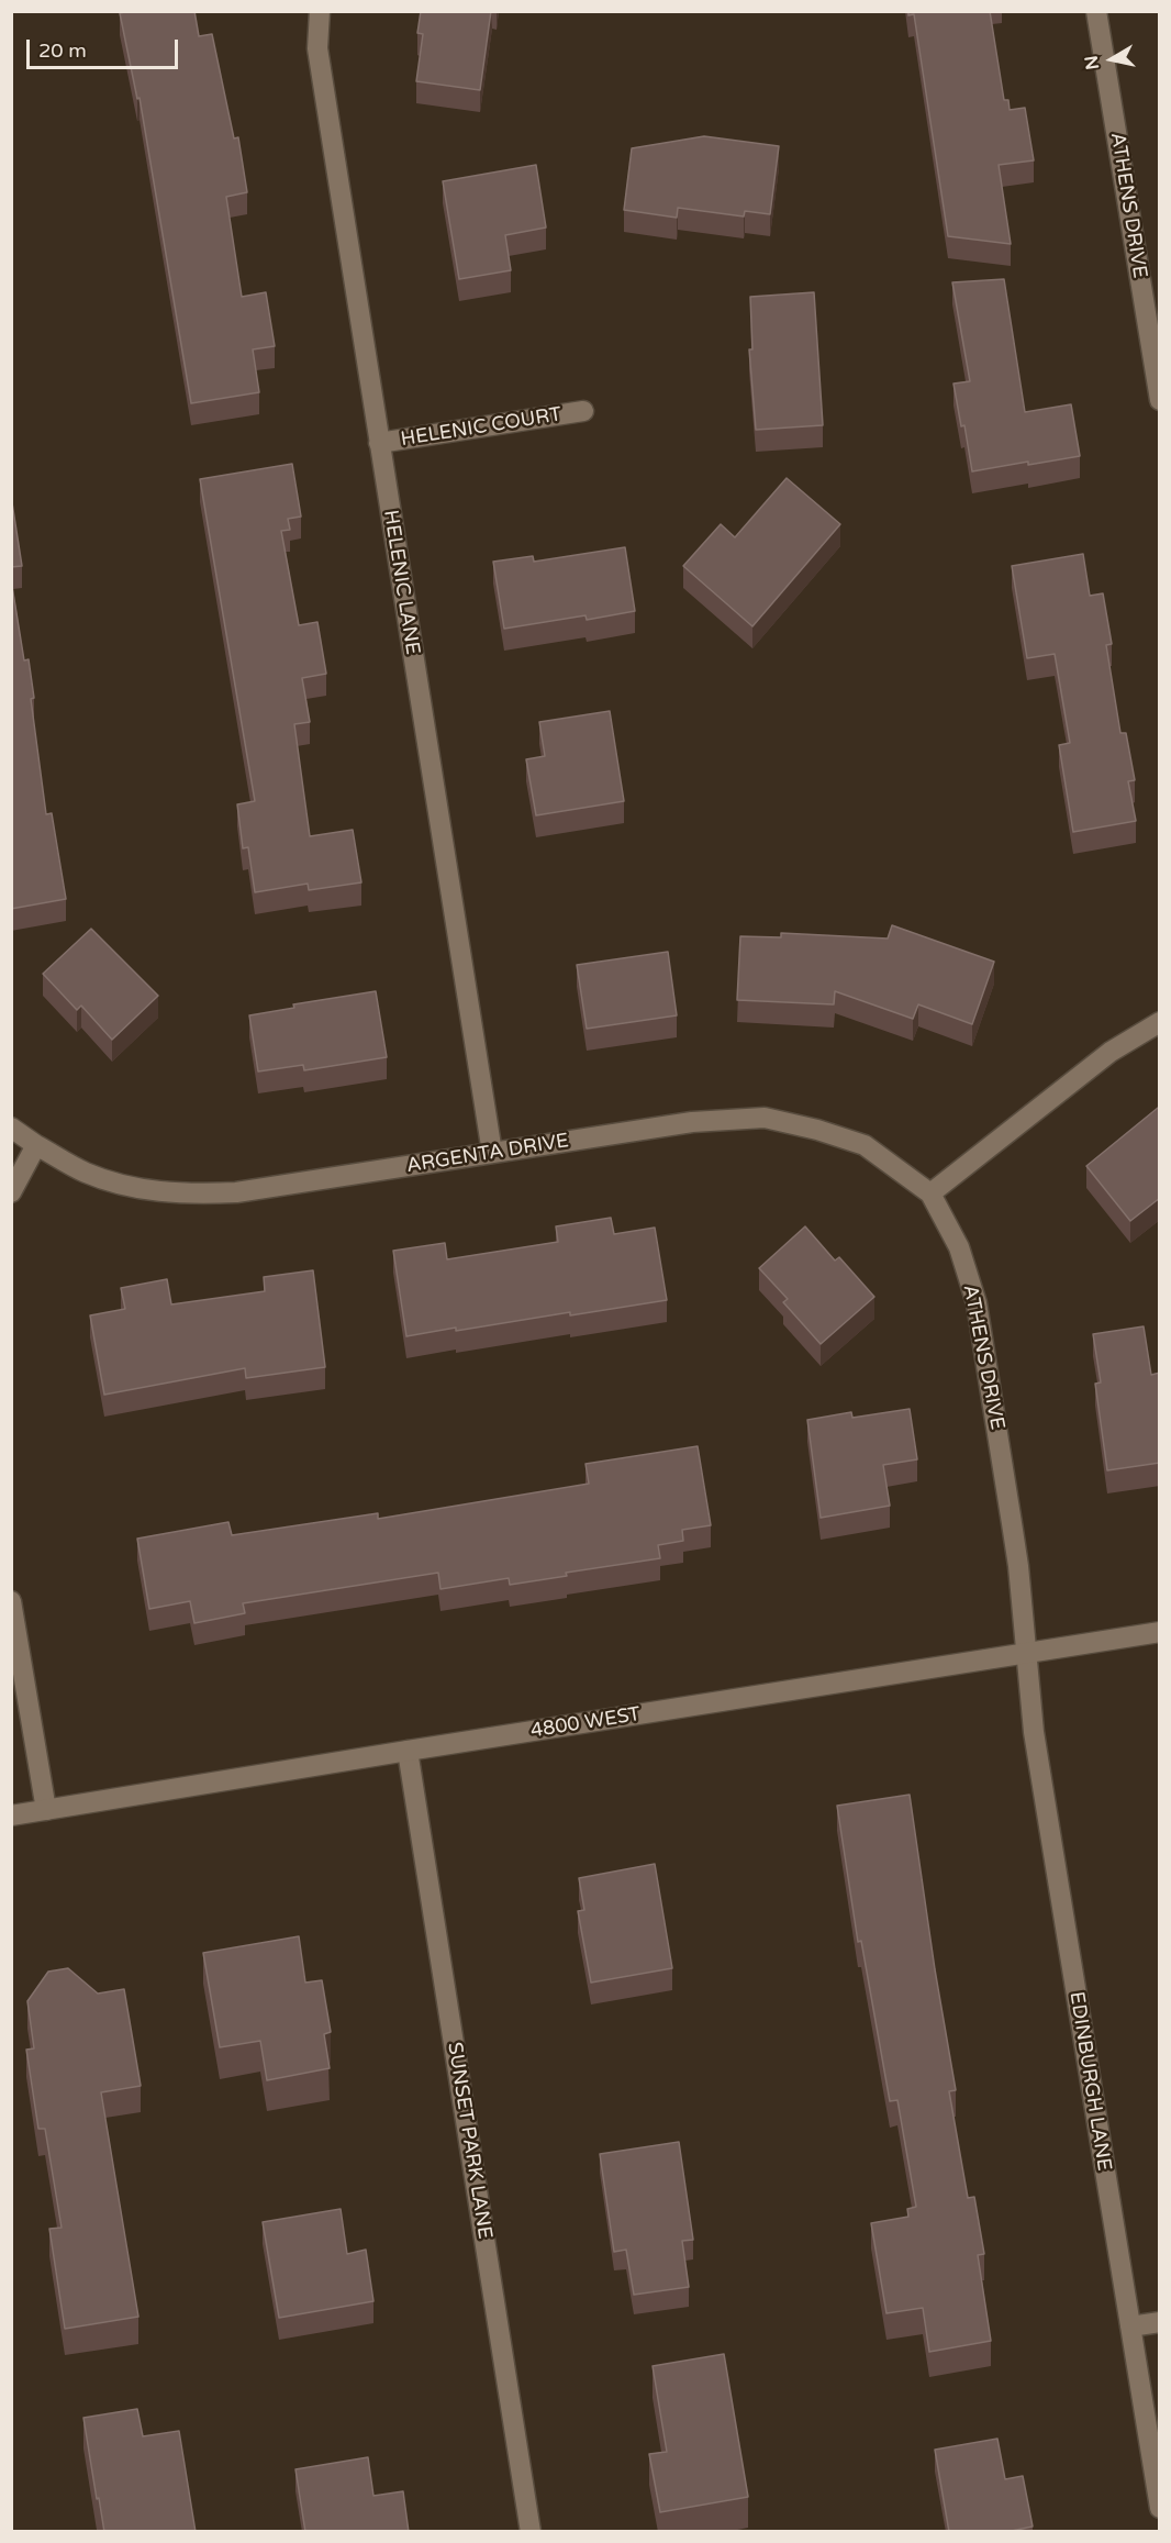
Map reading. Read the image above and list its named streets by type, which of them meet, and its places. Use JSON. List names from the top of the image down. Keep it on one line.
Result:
{"streets":{"street":["ATHENS DRIVE","HELENIC COURT","HELENIC LANE","ARGENTA DRIVE","4800 WEST","EDINBURGH LANE","SUNSET PARK LANE"]},"crossings":[["ATHENS DRIVE","ARGENTA DRIVE"],["ATHENS DRIVE","4800 WEST"],["ATHENS DRIVE","EDINBURGH LANE"],["HELENIC COURT","HELENIC LANE"],["HELENIC LANE","ARGENTA DRIVE"],["4800 WEST","EDINBURGH LANE"],["4800 WEST","SUNSET PARK LANE"]],"scale_bar":"20 m","north":"left"}
